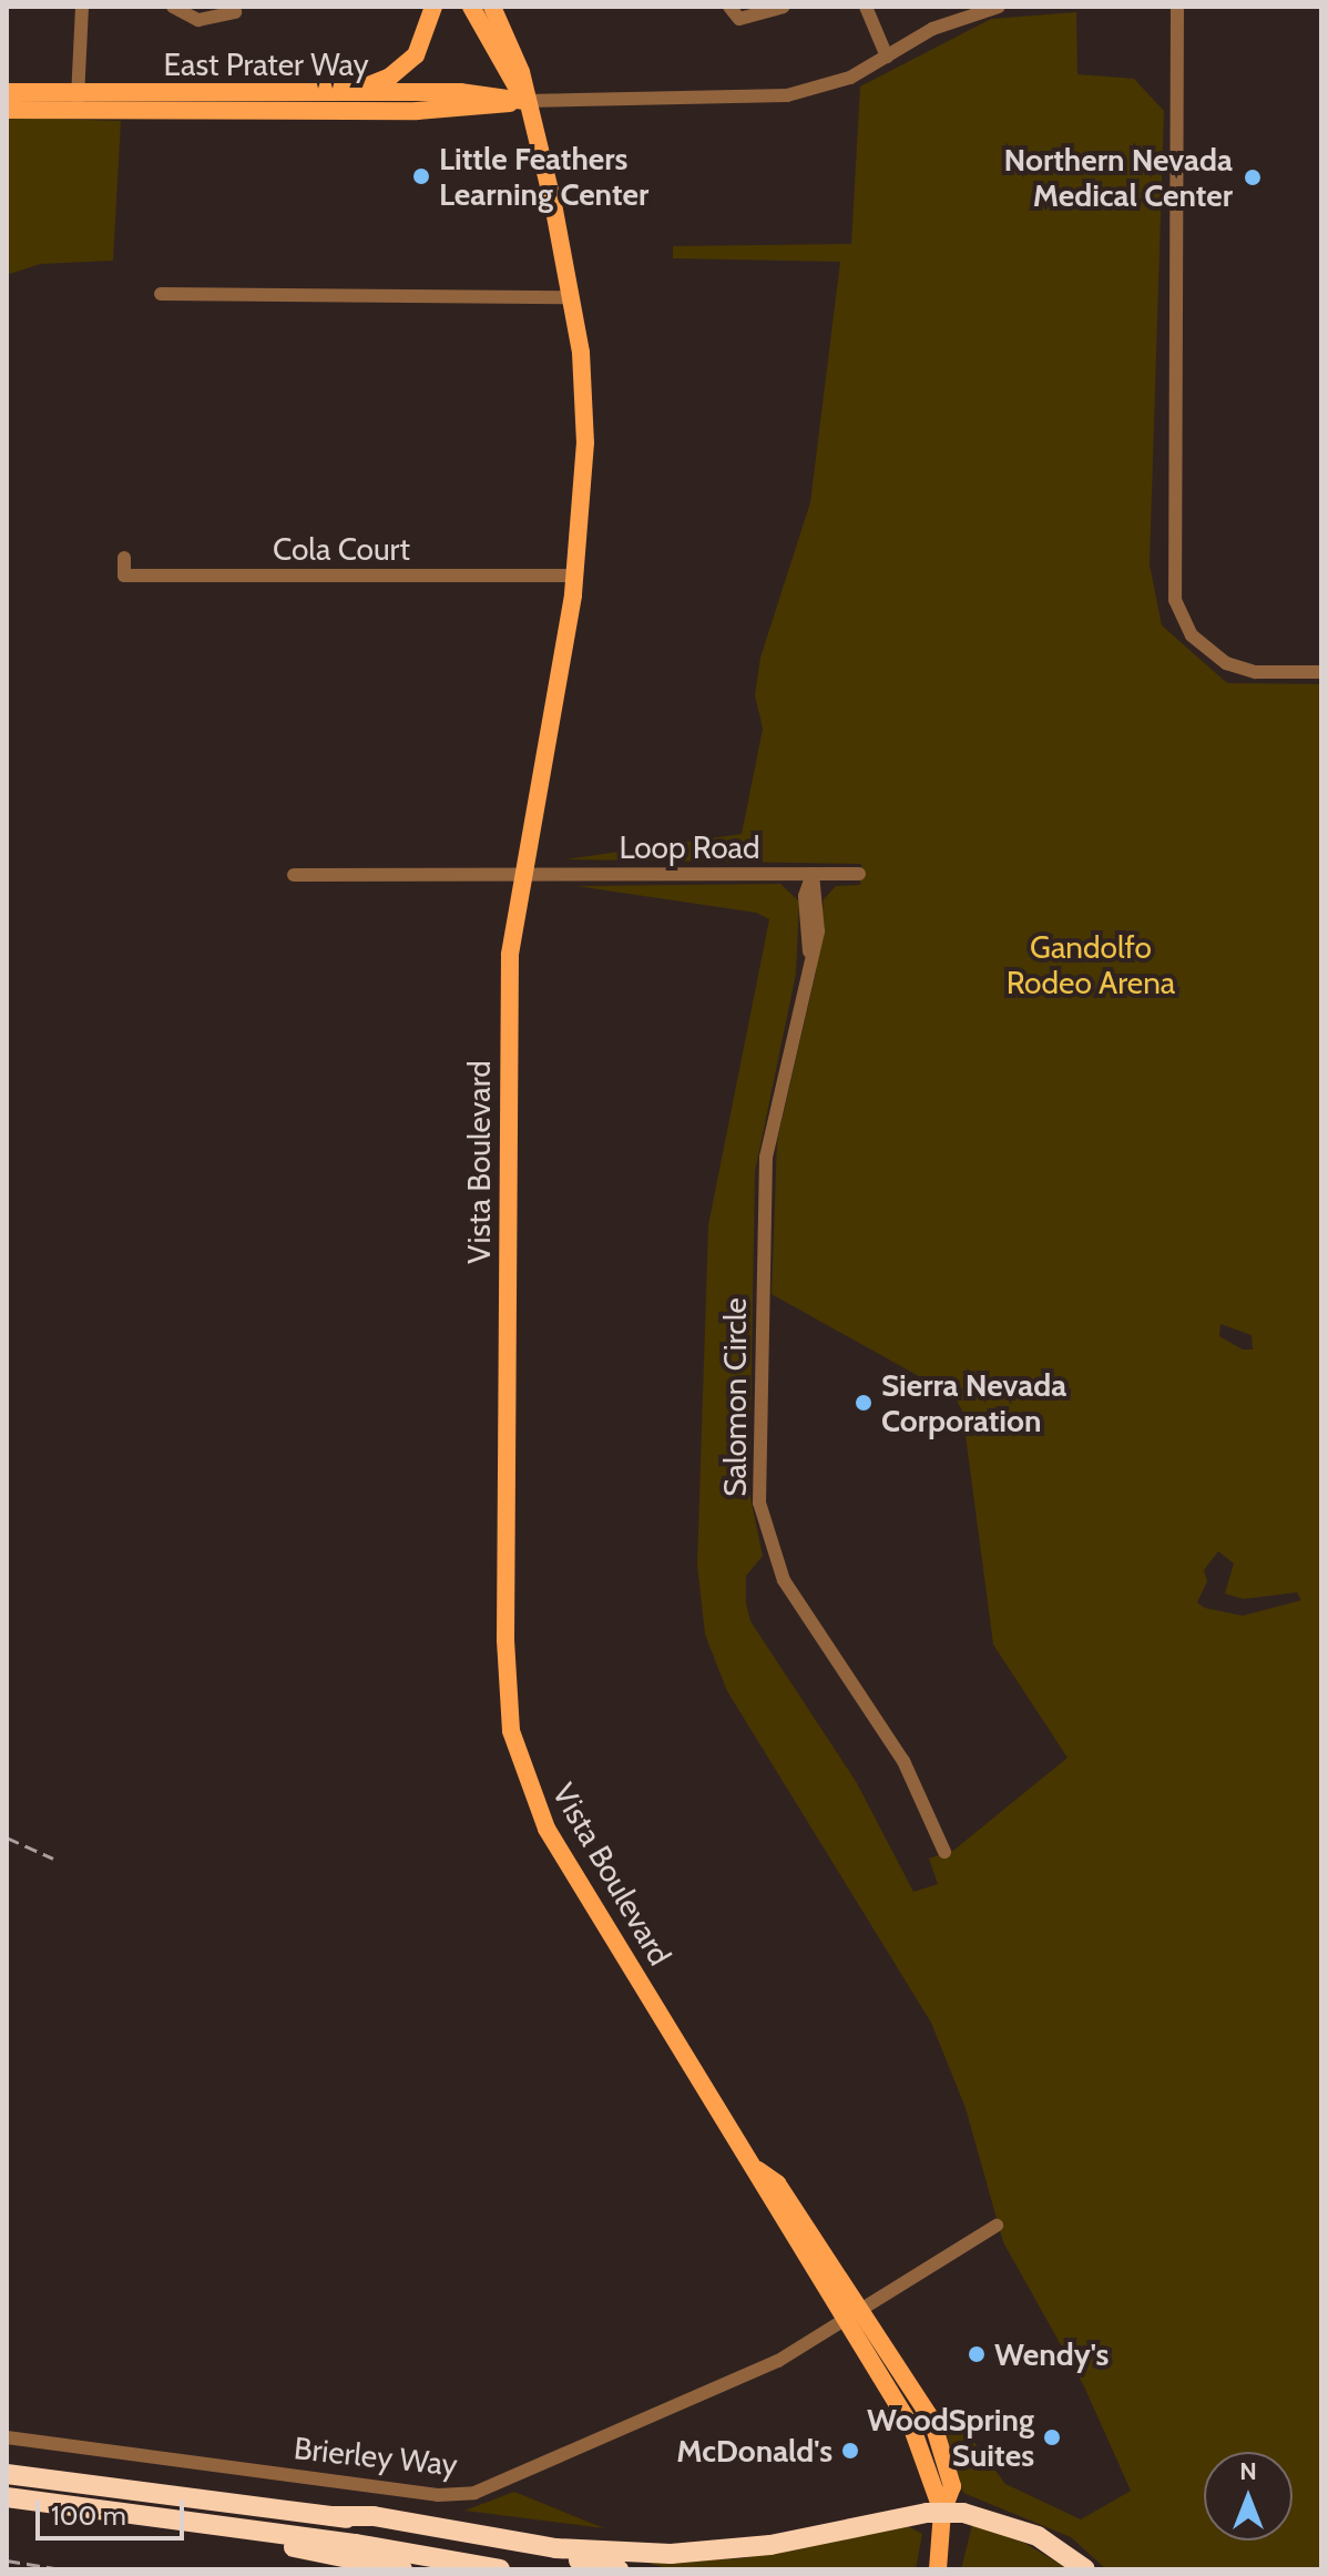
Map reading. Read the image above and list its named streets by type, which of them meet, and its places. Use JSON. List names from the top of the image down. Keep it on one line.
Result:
{"streets":{"main road":["East Prater Way","Vista Boulevard"],"street":["Cola Court","Loop Road","Salomon Circle","Brierley Way"]},"crossings":[["East Prater Way","Vista Boulevard"],["Cola Court","Vista Boulevard"],["Loop Road","Vista Boulevard"],["Loop Road","Salomon Circle"],["Vista Boulevard","Brierley Way"]],"parks":["Gandolfo Rodeo Arena"],"places":["Little Feathers Learning Center","Northern Nevada Medical Center","Sierra Nevada Corporation","Wendy's","WoodSpring Suites","McDonald's"],"scale_bar":"100 m","north":"top"}
